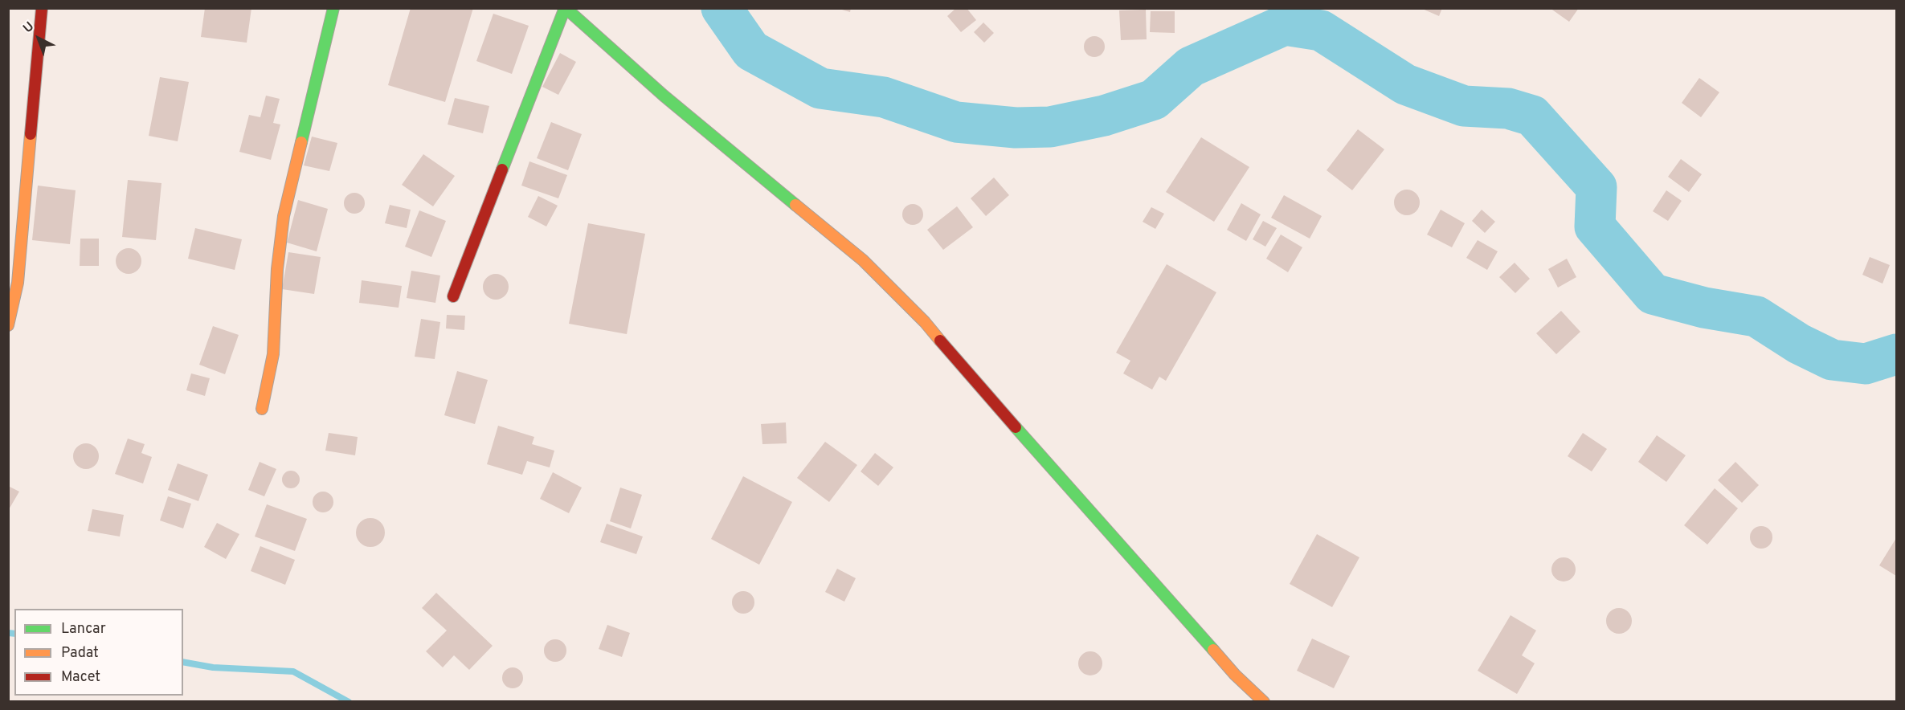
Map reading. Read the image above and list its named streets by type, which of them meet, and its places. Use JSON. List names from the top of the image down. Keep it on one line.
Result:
{"legend":["Lancar","Padat","Macet"],"north":"top left"}
